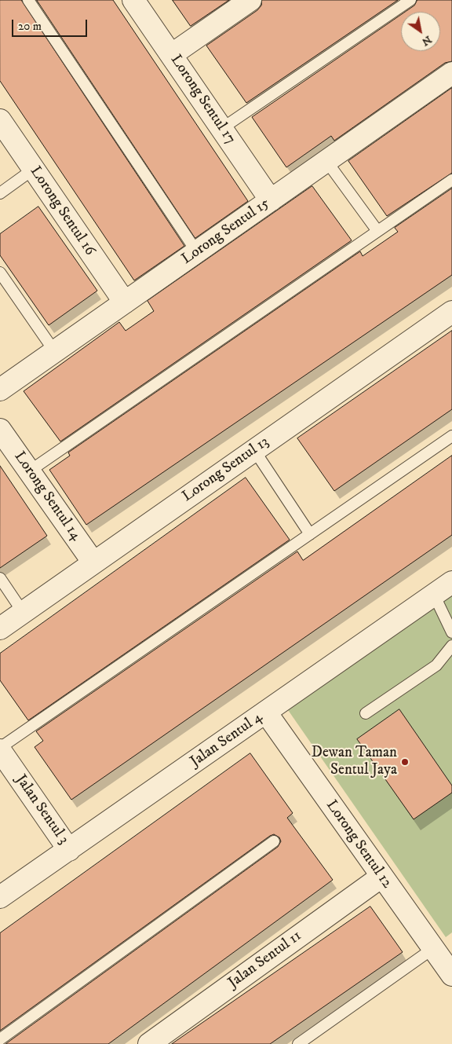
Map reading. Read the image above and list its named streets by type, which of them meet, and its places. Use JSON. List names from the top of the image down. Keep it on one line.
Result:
{"streets":{"street":["Lorong Sentul 17","Lorong Sentul 16","Lorong Sentul 15","Lorong Sentul 13","Lorong Sentul 14","Jalan Sentul 4","Jalan Sentul 3","Lorong Sentul 12","Jalan Sentul 11"]},"crossings":[["Lorong Sentul 17","Lorong Sentul 15"],["Lorong Sentul 16","Lorong Sentul 15"],["Lorong Sentul 13","Lorong Sentul 14"],["Jalan Sentul 4","Jalan Sentul 3"],["Jalan Sentul 4","Lorong Sentul 12"],["Lorong Sentul 12","Jalan Sentul 11"]],"places":["Dewan Taman Sentul Jaya"],"scale_bar":"20 m","north":"bottom right"}
